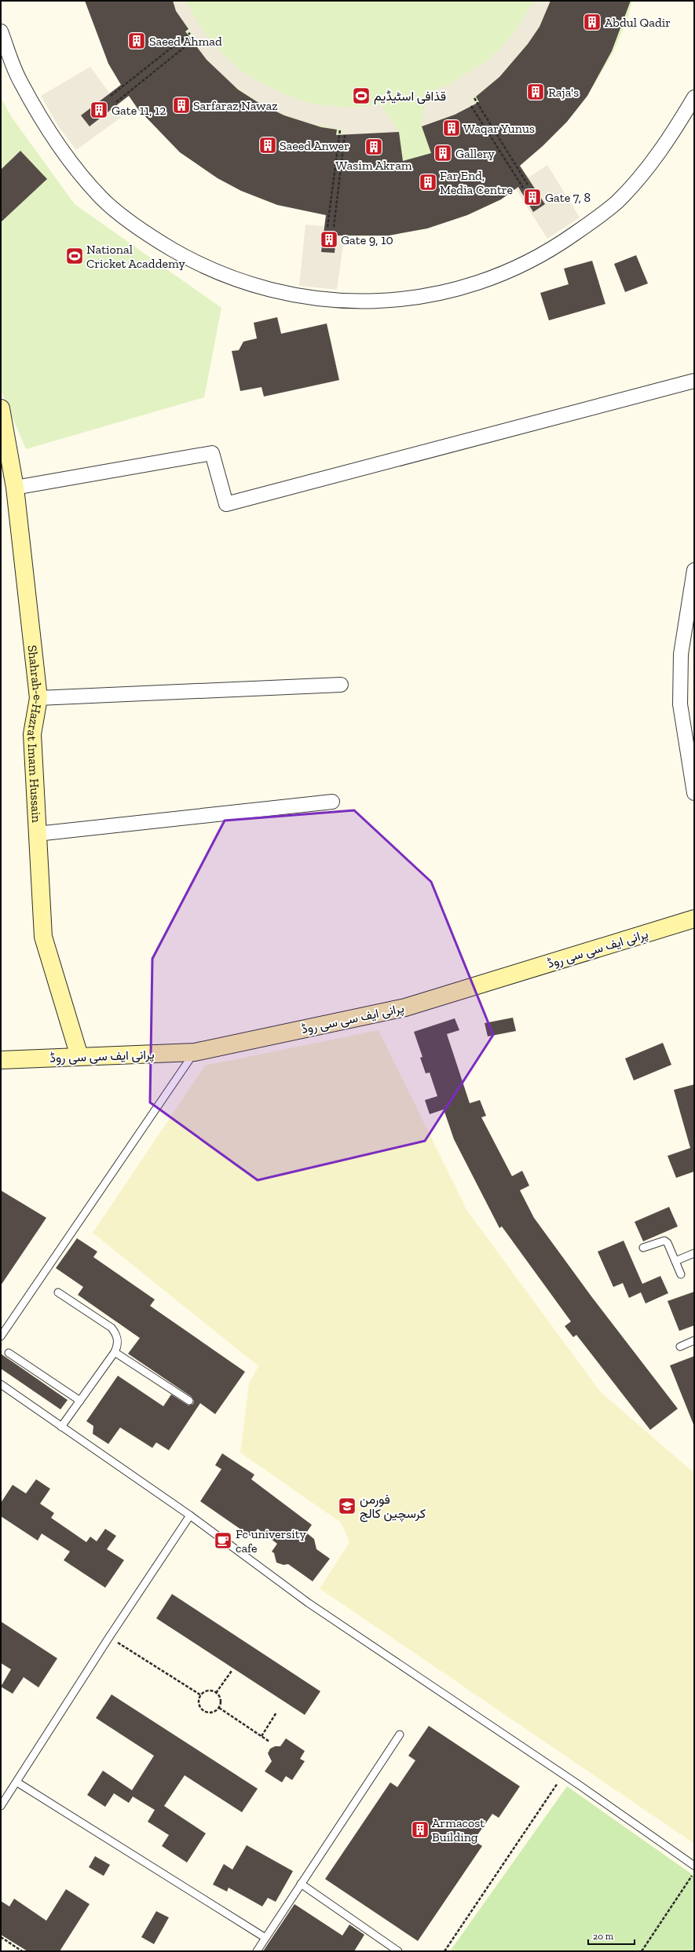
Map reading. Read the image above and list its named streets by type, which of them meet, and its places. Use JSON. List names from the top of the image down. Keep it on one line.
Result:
{"streets":{"street":["Shahrah-e-Hazrat Imam Hussain","پرانی ایف سی سی روڈ"]},"crossings":[["Shahrah-e-Hazrat Imam Hussain","پرانی ایف سی سی روڈ"]],"places":{"building":["Abdul Qadir","Saeed Ahmad","Raja's","Sarfaraz Nawaz","Gate 11, 12","Waqar Yunus","Saeed Anwer","Wasim Akram","Gallery","Far End, Media Centre","Gate 7, 8","Gate 9, 10","Armacost Building"],"sports":["قذافی اسٹیڈیم","National Cricket Acaddemy"],"school or university":["فورمن کرسچین کالج"],"cafe":["Fc university cafe"]},"scale_bar":"20 m"}
